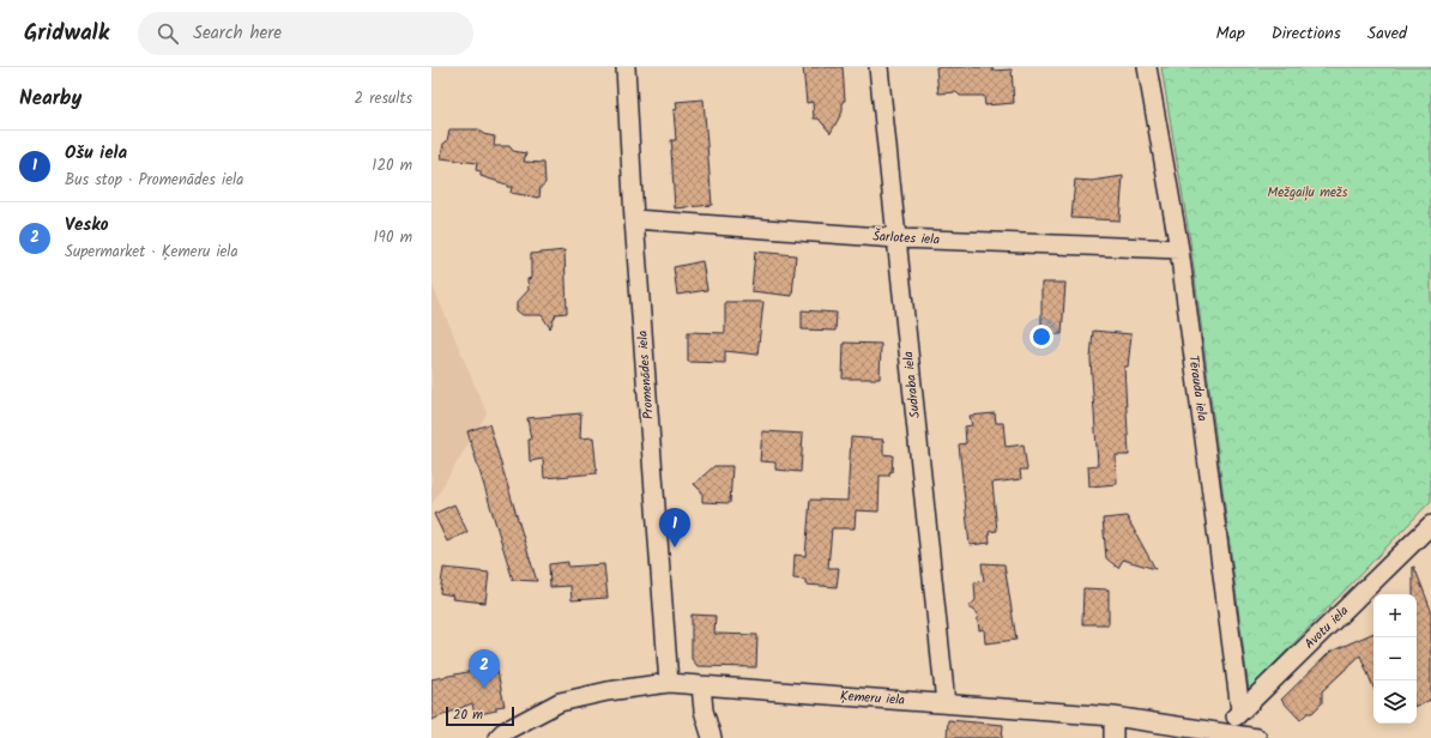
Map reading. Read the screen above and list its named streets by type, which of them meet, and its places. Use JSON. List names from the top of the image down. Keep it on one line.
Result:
{"streets":{"street":["Šarlotes iela","Promenādes iela","Sudraba iela","Tērauda iela","Avotu iela","Ķemeru iela"]},"crossings":[["Šarlotes iela","Promenādes iela"],["Šarlotes iela","Sudraba iela"],["Šarlotes iela","Tērauda iela"],["Promenādes iela","Ķemeru iela"],["Sudraba iela","Ķemeru iela"],["Tērauda iela","Avotu iela"],["Avotu iela","Ķemeru iela"]],"parks":["Mežgaiļu mežs"],"scale_bar":"20 m","page":{"header":"Gridwalk","search":"Search here","nav":["Map","Directions","Saved"],"heading":["Nearby","2 results"],"list":[{"mark":"1","name":"Ošu iela","note":"Bus stop · Promenādes iela","value":"120 m"},{"mark":"2","name":"Vesko","note":"Supermarket · Ķemeru iela","value":"190 m"}],"pins":["1","2"],"map_buttons":["+","−"],"scale":"20 m"}}
